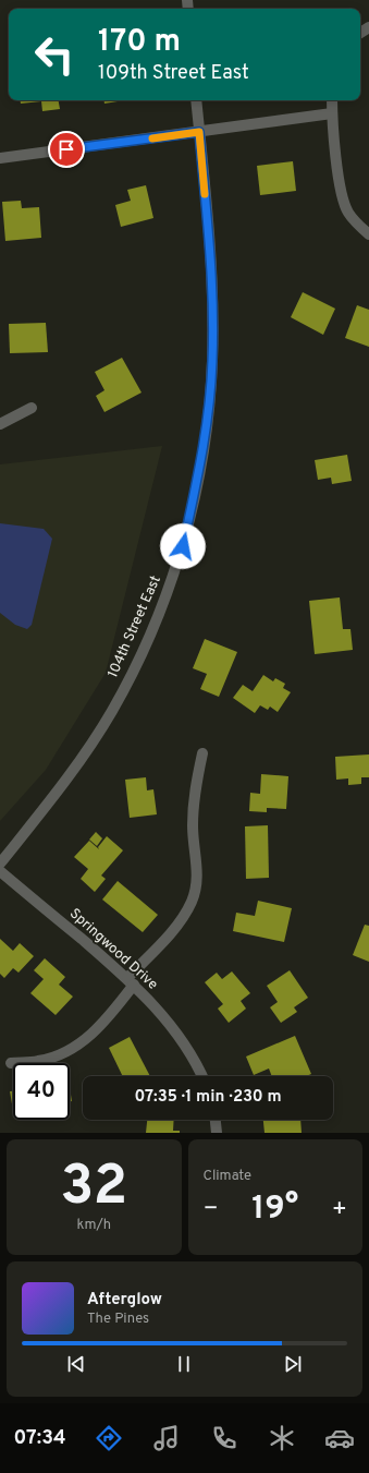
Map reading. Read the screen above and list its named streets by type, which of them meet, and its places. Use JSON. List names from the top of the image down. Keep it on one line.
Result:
{"streets":{"street":["104th Street East","Springwood Drive"]},"page":{"turn":["170 m","109th Street East"],"limit":"40","trip":"07:35 · 1 min · 230 m","tile":[["32","km/h"],"Climate"],"heat":["−","19°","+"],"song":["Afterglow","The Pines"],"tabs":"07:34"}}
